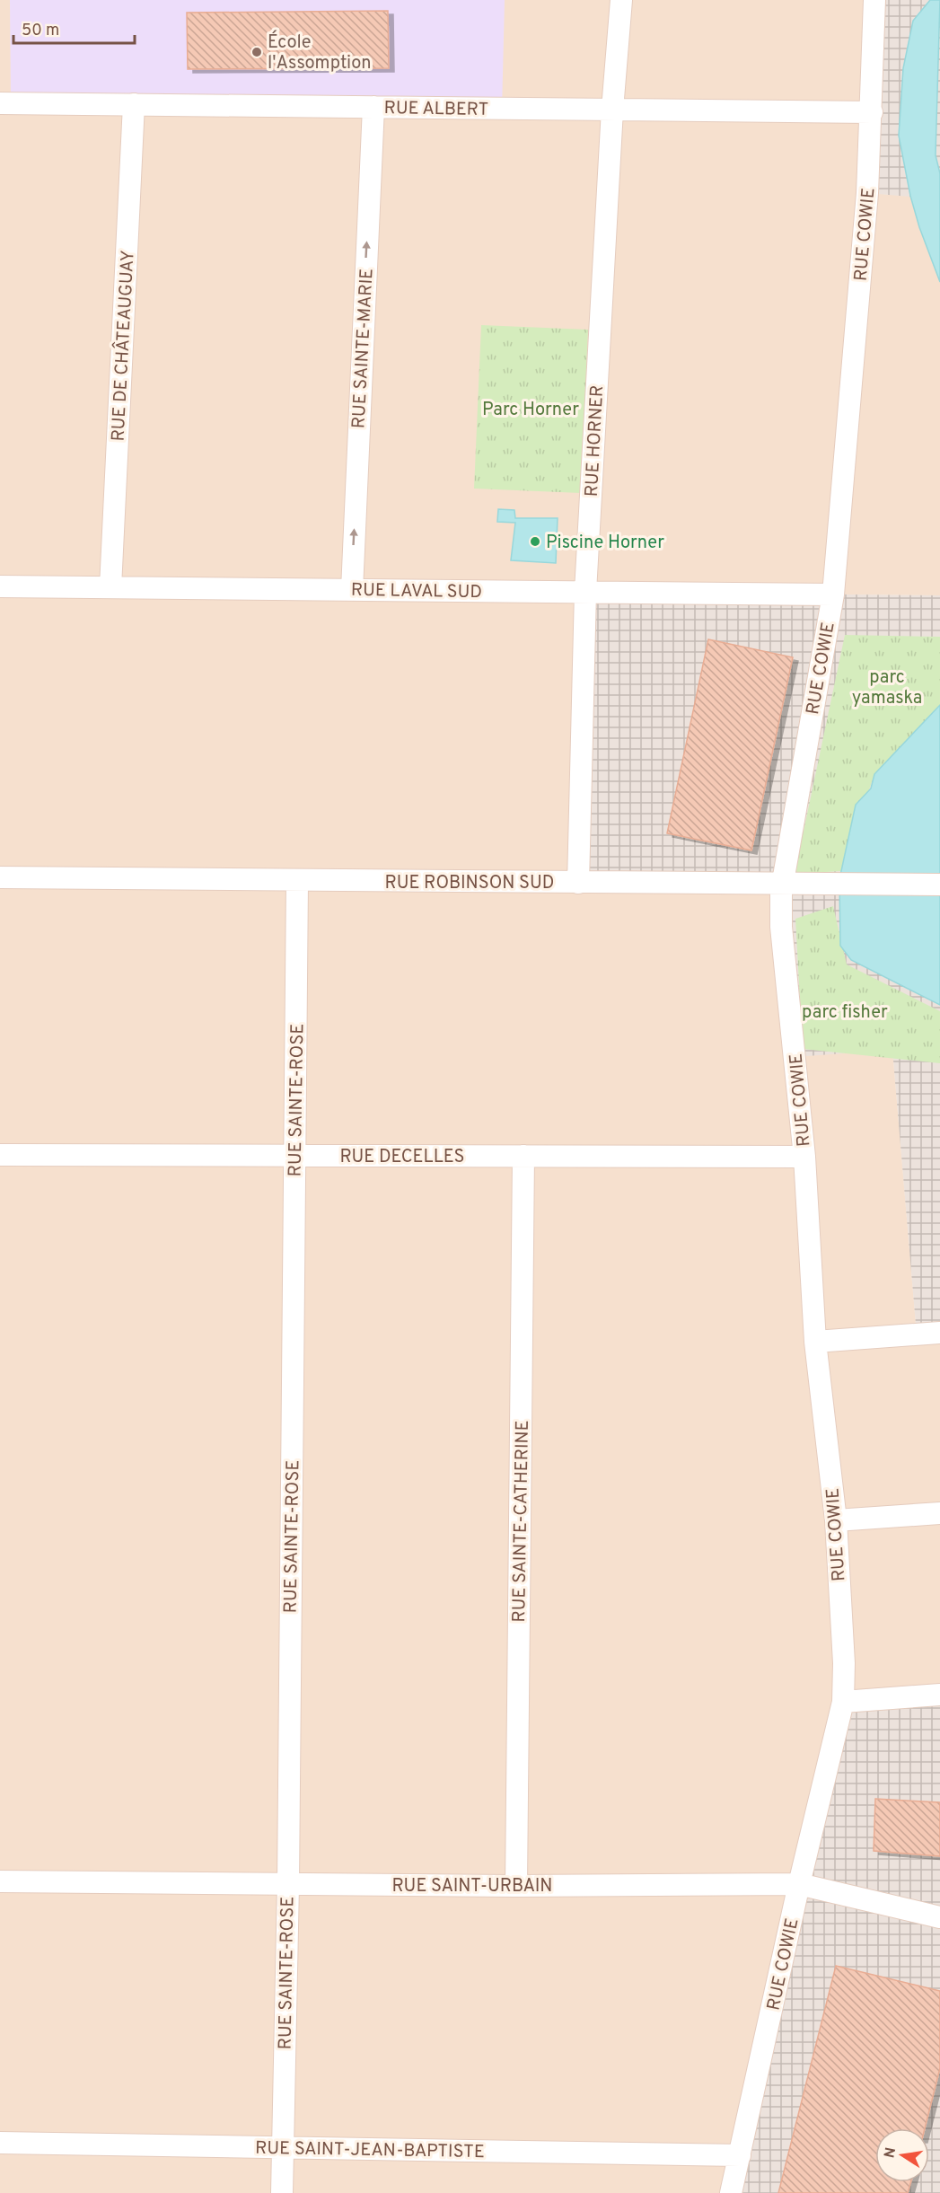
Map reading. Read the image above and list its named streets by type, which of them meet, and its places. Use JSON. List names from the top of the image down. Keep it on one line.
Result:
{"streets":{"street":["RUE ALBERT","RUE COWIE","RUE DE CHÂTEAUGUAY","RUE SAINTE-MARIE","RUE HORNER","RUE LAVAL SUD","RUE ROBINSON SUD","RUE SAINTE-ROSE","RUE DECELLES","RUE SAINTE-CATHERINE","RUE SAINT-URBAIN","RUE SAINT-JEAN-BAPTISTE"]},"crossings":[["RUE ALBERT","RUE COWIE"],["RUE ALBERT","RUE DE CHÂTEAUGUAY"],["RUE ALBERT","RUE SAINTE-MARIE"],["RUE ALBERT","RUE HORNER"],["RUE COWIE","RUE LAVAL SUD"],["RUE COWIE","RUE ROBINSON SUD"],["RUE COWIE","RUE DECELLES"],["RUE COWIE","RUE SAINT-URBAIN"],["RUE COWIE","RUE SAINT-JEAN-BAPTISTE"],["RUE DE CHÂTEAUGUAY","RUE LAVAL SUD"],["RUE SAINTE-MARIE","RUE LAVAL SUD"],["RUE HORNER","RUE LAVAL SUD"],["RUE HORNER","RUE ROBINSON SUD"],["RUE ROBINSON SUD","RUE SAINTE-ROSE"],["RUE SAINTE-ROSE","RUE DECELLES"],["RUE SAINTE-ROSE","RUE SAINT-URBAIN"],["RUE SAINTE-ROSE","RUE SAINT-JEAN-BAPTISTE"],["RUE DECELLES","RUE SAINTE-CATHERINE"],["RUE SAINTE-CATHERINE","RUE SAINT-URBAIN"]],"one_way":["RUE SAINTE-MARIE"],"parks":["Parc Horner","parc yamaska","parc fisher"],"places":["École l'Assomption","Piscine Horner"],"scale_bar":"50 m","north":"left"}
